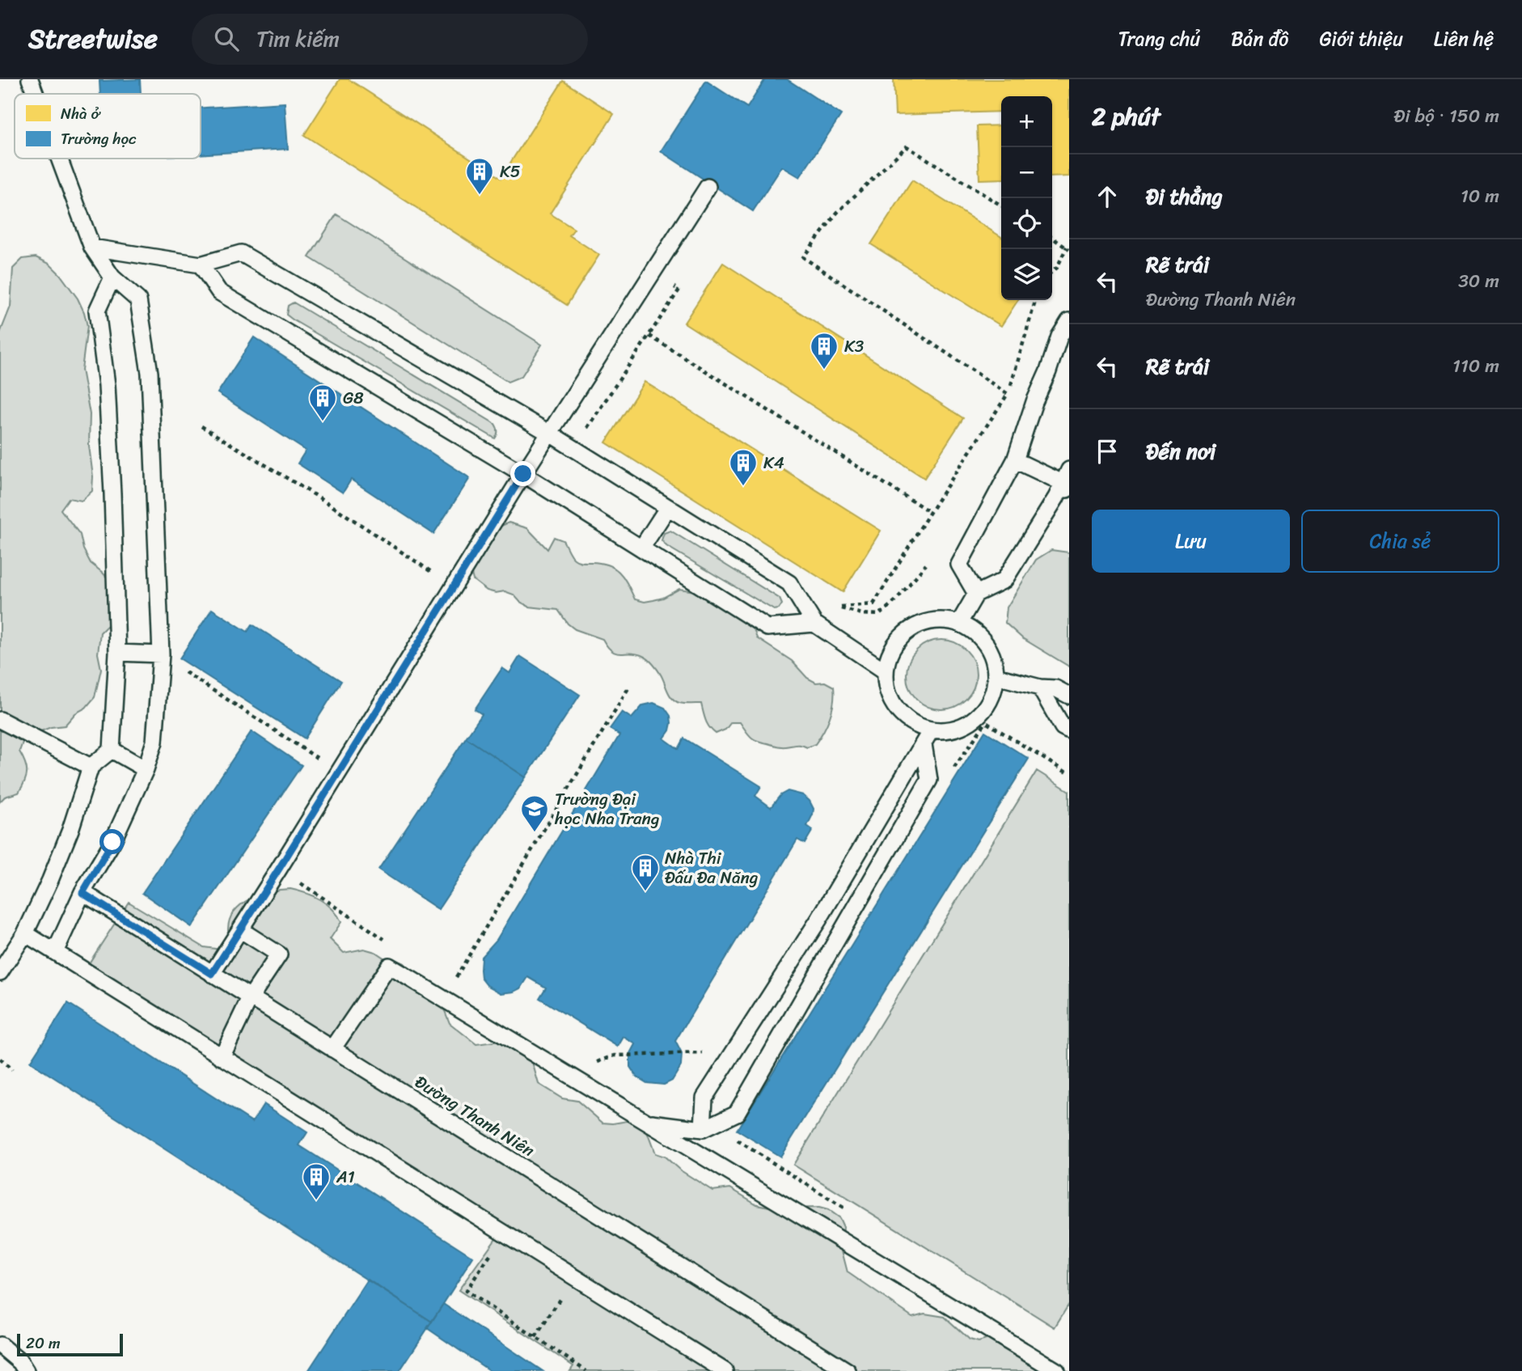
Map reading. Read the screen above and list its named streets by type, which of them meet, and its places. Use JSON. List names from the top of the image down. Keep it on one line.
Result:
{"streets":{"lane":["Đường Thanh Niên"]},"places":{"building":["K5","K3","G8","K4","Nhà Thi Đấu Đa Năng","A1"],"school or university":["Trường Đại học Nha Trang"]},"legend":["Nhà ở","Trường học"],"scale_bar":"20 m","page":{"header":"Streetwise","search":"Tìm kiếm","nav":["Trang chủ","Bản đồ","Giới thiệu","Liên hệ"],"heading":["2 phút","Đi bộ · 150 m"],"map_buttons":["+","−"],"list":[["Đi thẳng","10 m"],["Rẽ trái","Đường Thanh Niên","30 m"],["Rẽ trái","110 m"],"Đến nơi"],"buttons":["Lưu","Chia sẻ"],"scale":"20 m"}}
